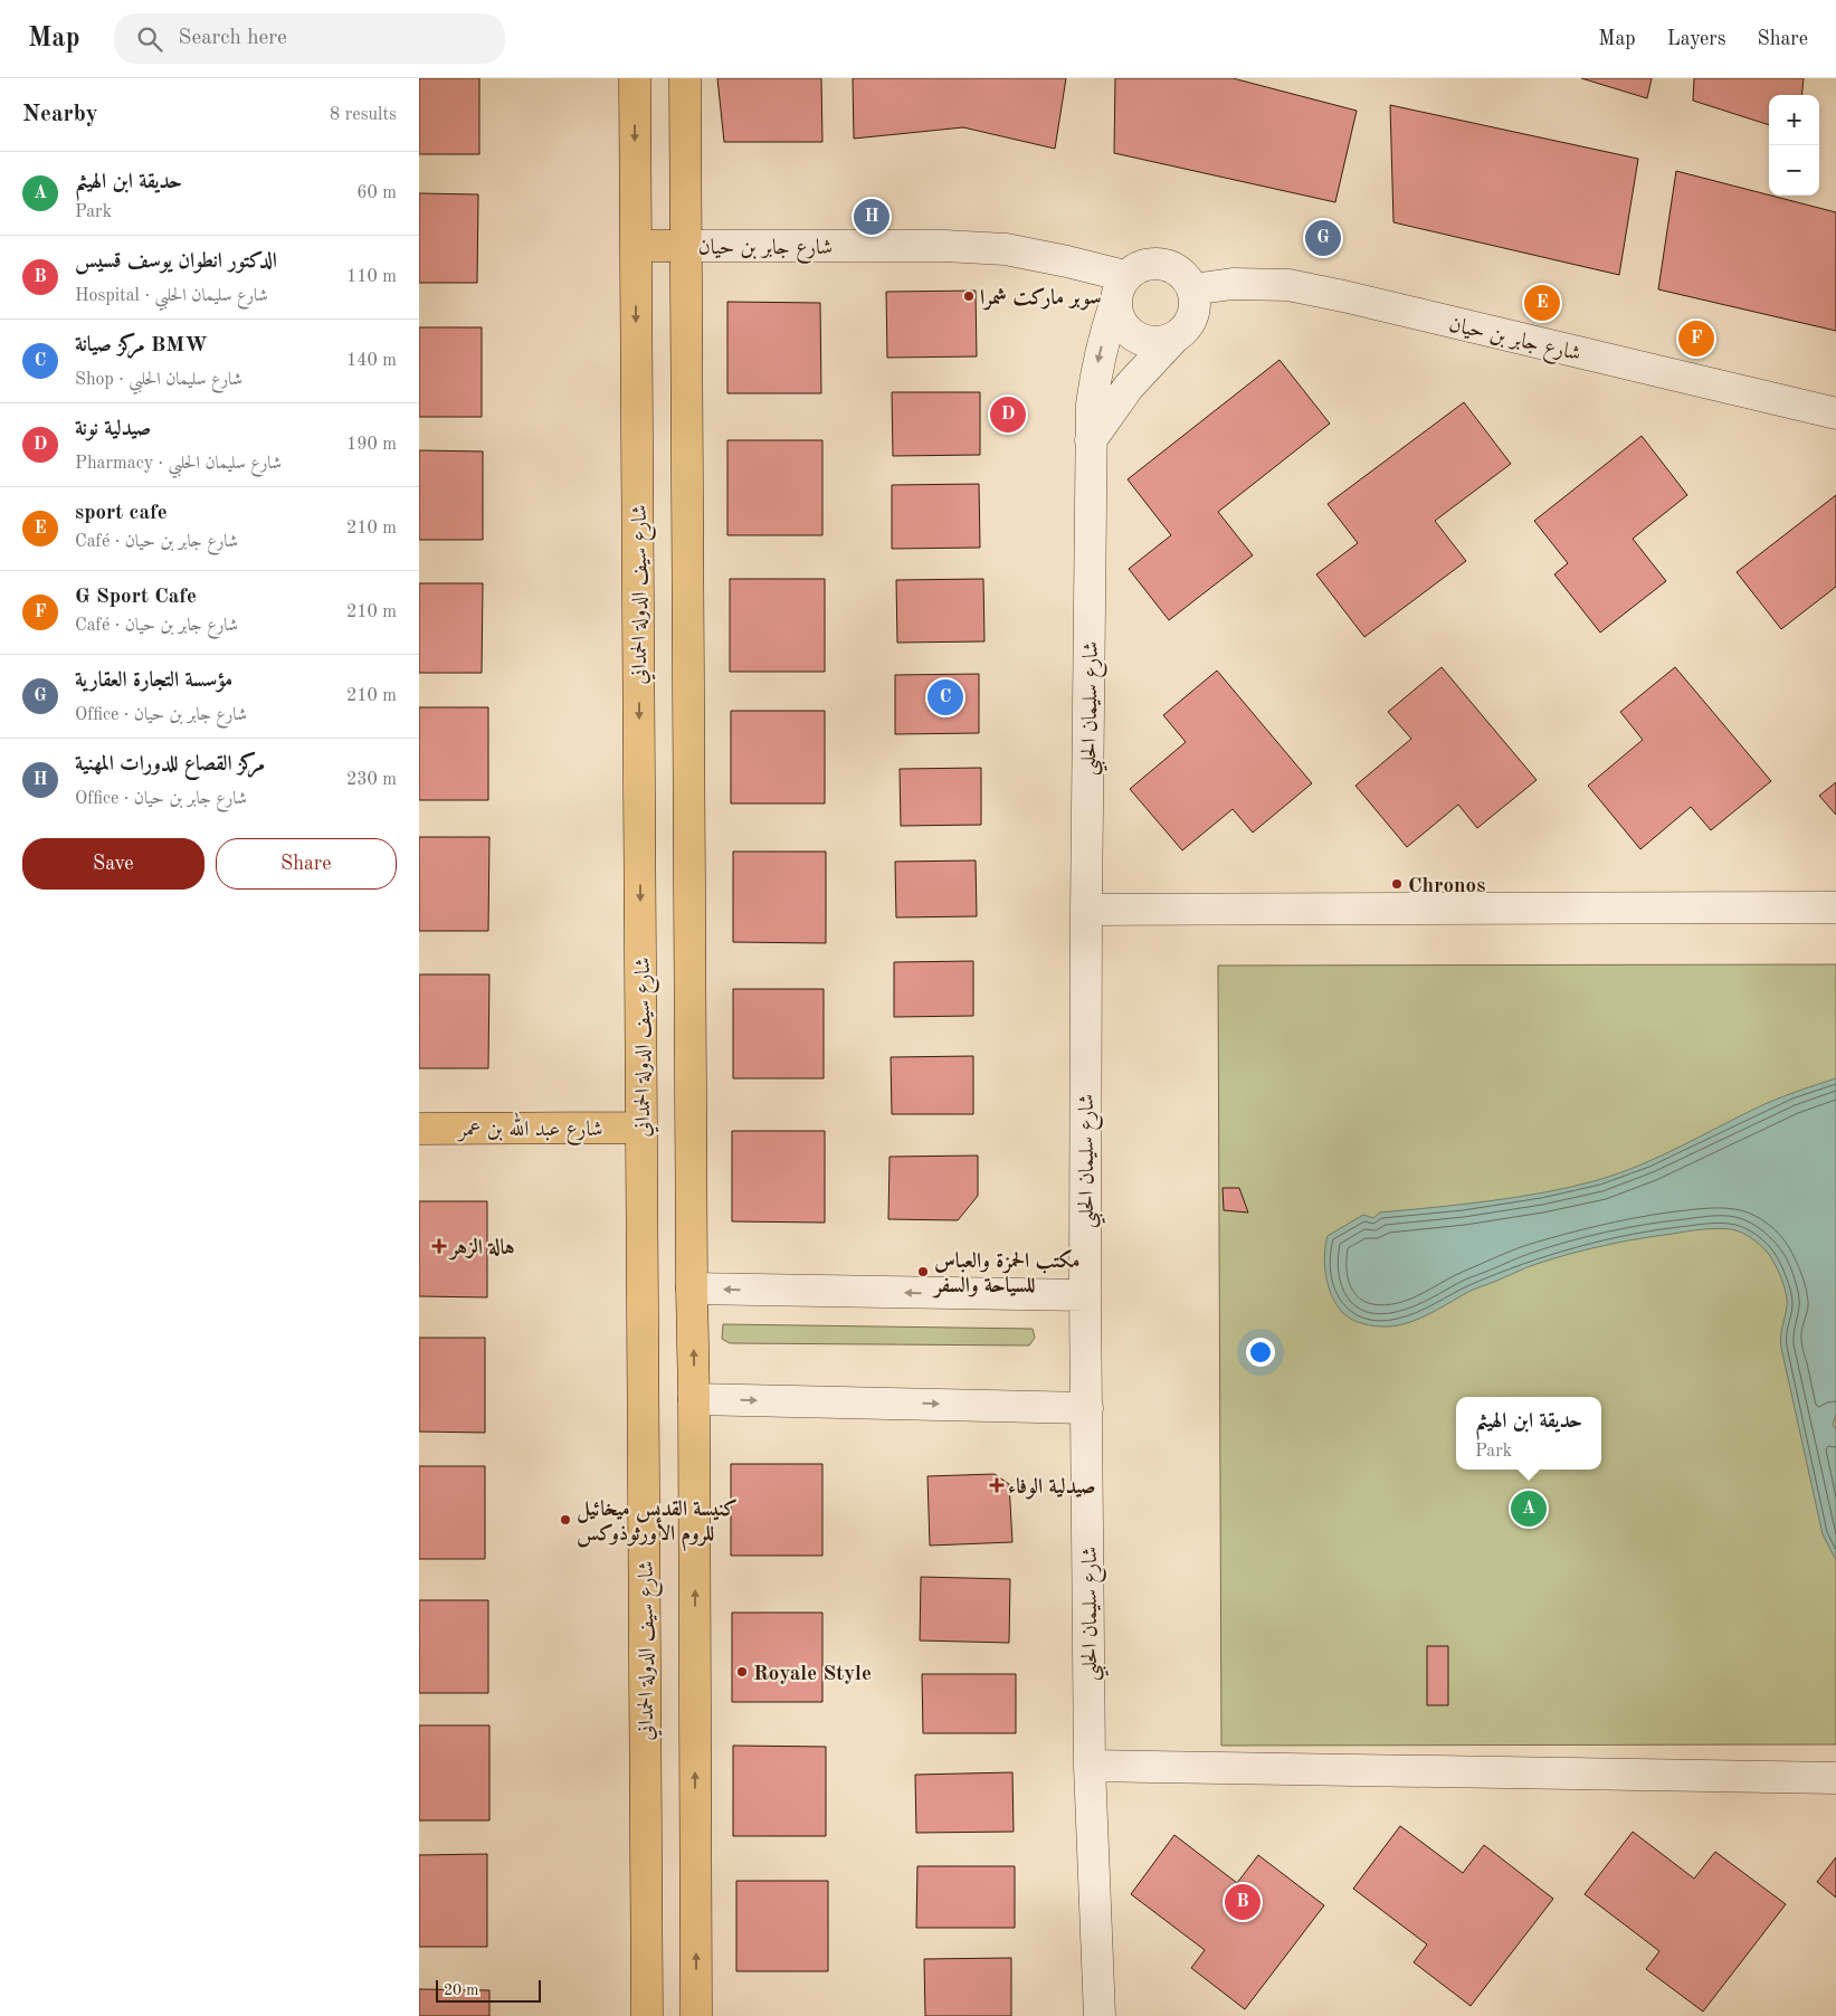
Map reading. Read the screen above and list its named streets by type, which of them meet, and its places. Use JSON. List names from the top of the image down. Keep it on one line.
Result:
{"streets":{"main road":["شارع جابر بن حيان","شارع سيف الدولة الحمداني","شارع عبد الله بن عمر"],"street":["شارع سليمان الحلبي"]},"crossings":[["شارع جابر بن حيان","شارع سيف الدولة الحمداني"],["شارع جابر بن حيان","شارع سليمان الحلبي"],["شارع سيف الدولة الحمداني","شارع عبد الله بن عمر"]],"places":{"other":["سوبر ماركت شمرا","Chronos","مكتب الحمزة والعباس للسياحة والسفر","كنيسة القديس ميخائيل للروم الأورثوذوكس","Royale Style"],"health":["هالة الزهر","صيدلية الوفاء"]},"scale_bar":"20 m","page":{"header":"Map","search":"Search here","nav":["Map","Layers","Share"],"heading":["Nearby","8 results"],"map_buttons":["+","−"],"list":[{"mark":"A","name":"حديقة ابن الهيثم","note":"Park","value":"60 m"},{"mark":"B","name":"الدكتور انطوان يوسف قسيس","note":"Hospital · شارع سليمان الحلبي","value":"110 m"},{"mark":"C","name":"مركز صيانة BMW","note":"Shop · شارع سليمان الحلبي","value":"140 m"},{"mark":"D","name":"صيدلية نونة","note":"Pharmacy · شارع سليمان الحلبي","value":"190 m"},{"mark":"E","name":"sport cafe","note":"Café · شارع جابر بن حيان","value":"210 m"},{"mark":"F","name":"G Sport Cafe","note":"Café · شارع جابر بن حيان","value":"210 m"},{"mark":"G","name":"مؤسسة التجارة العقارية","note":"Office · شارع جابر بن حيان","value":"210 m"},{"mark":"H","name":"مركز القصاع للدورات المهنية","note":"Office · شارع جابر بن حيان","value":"230 m"}],"pins":["H","G","E","F","D","C","A","B"],"buttons":["Save","Share"],"popup":["حديقة ابن الهيثم","Park"],"scale":"20 m"}}
